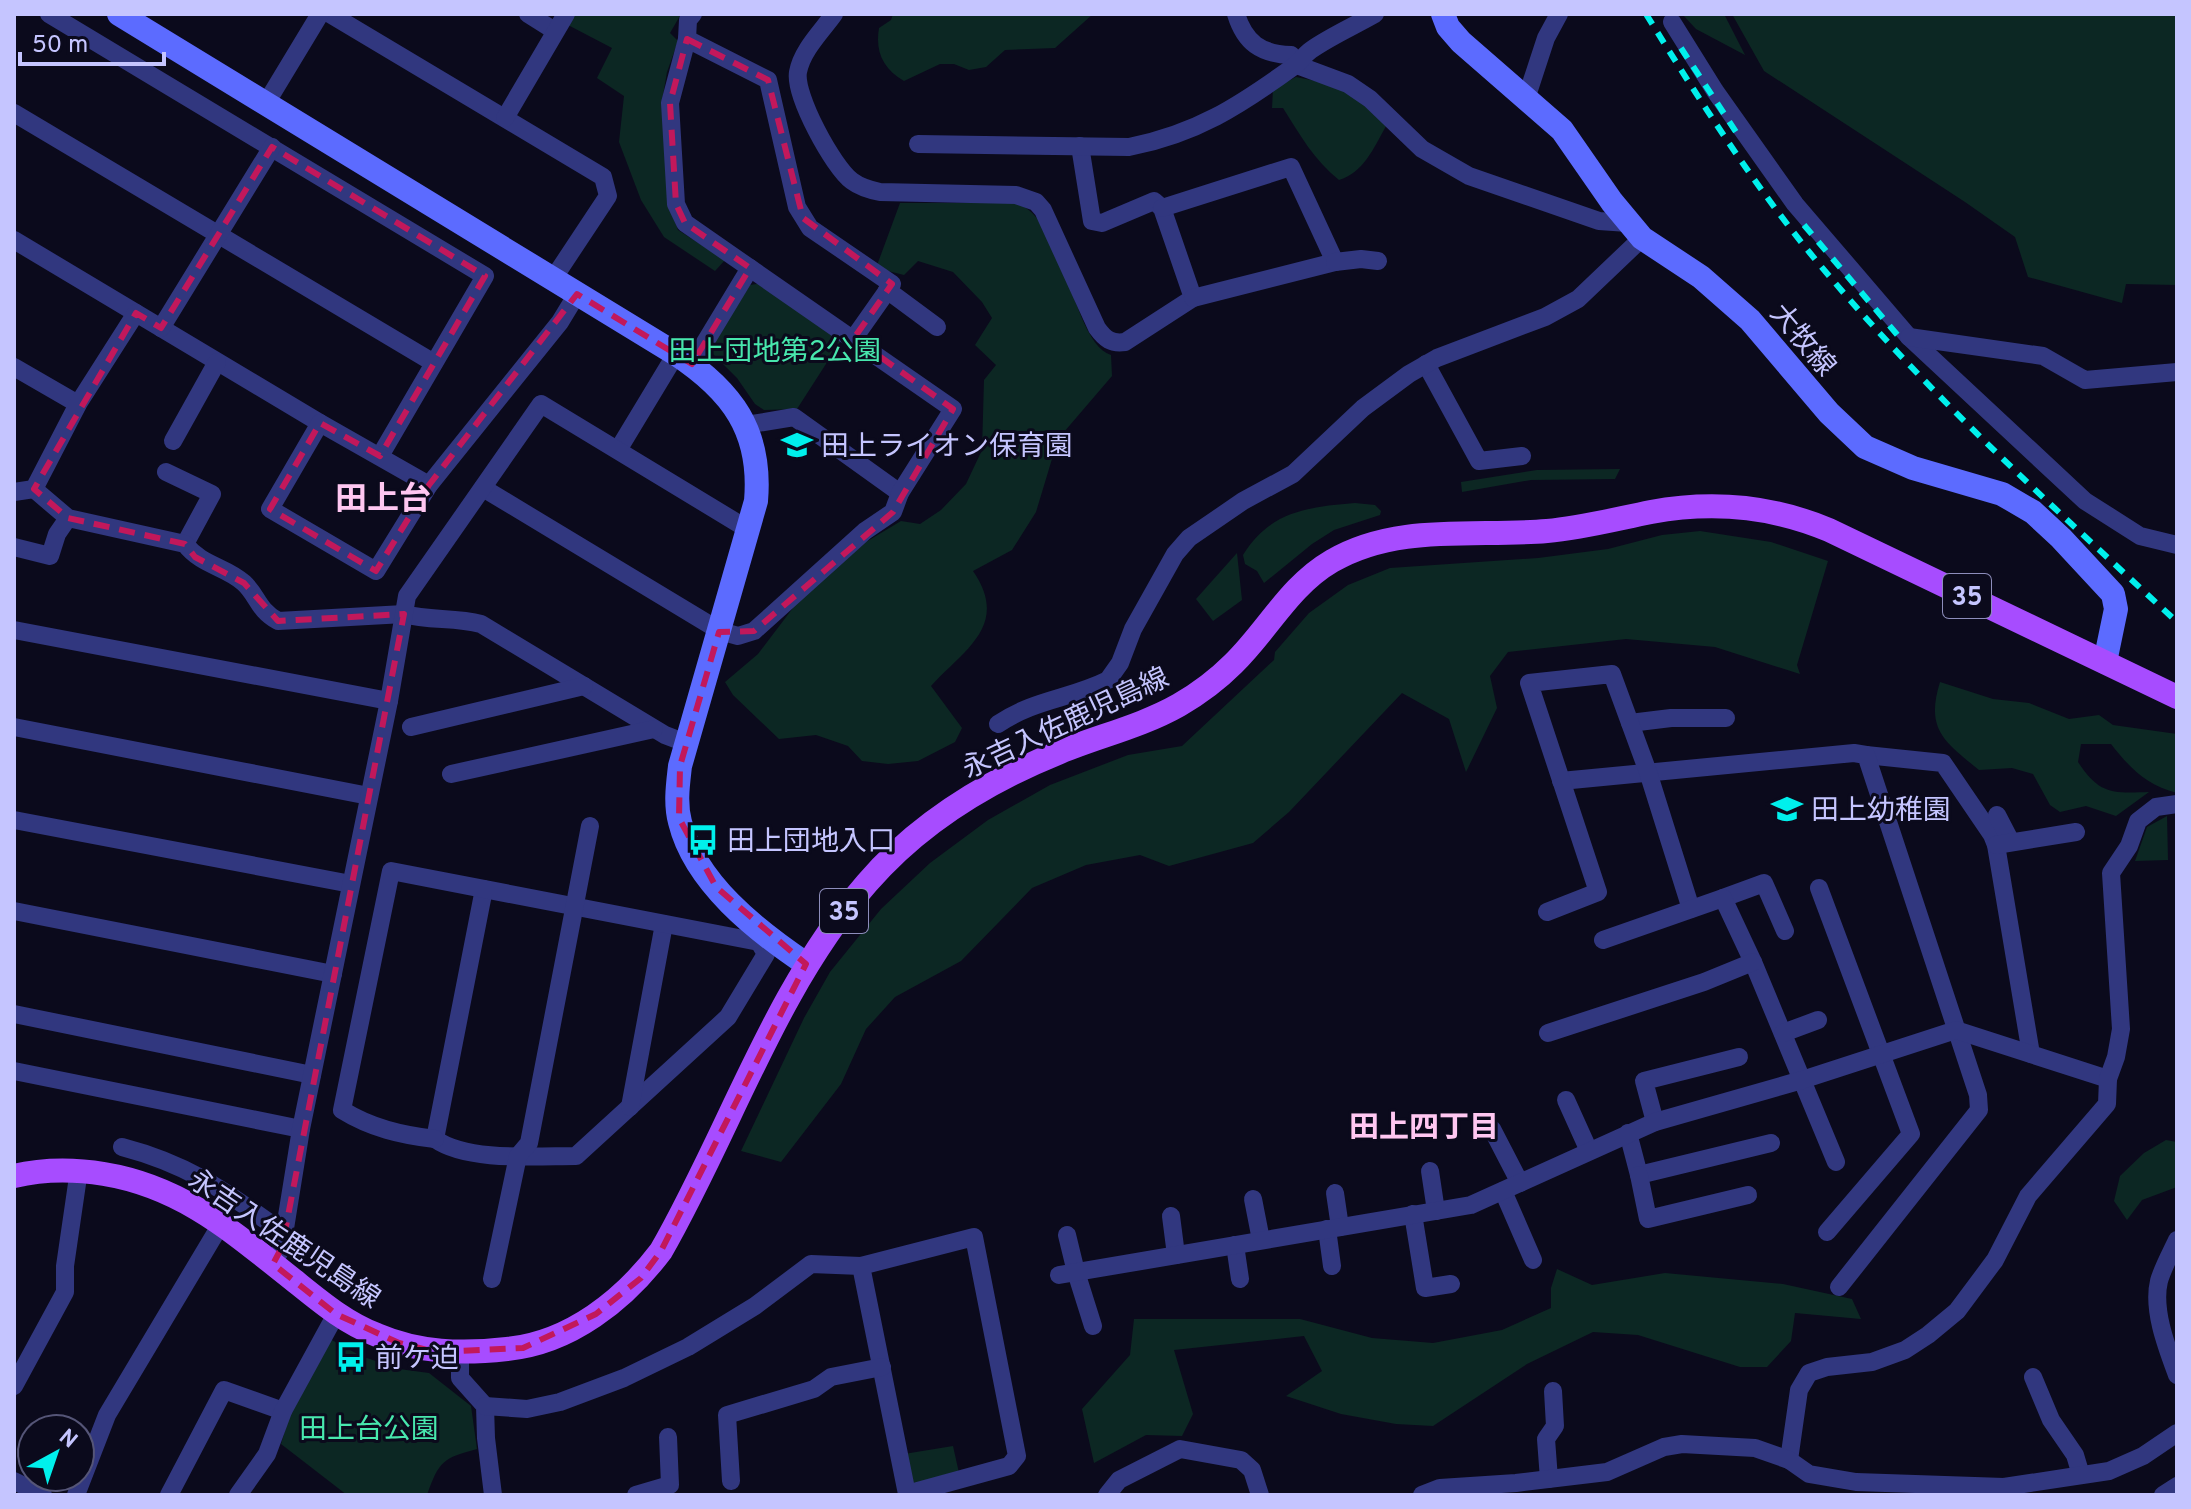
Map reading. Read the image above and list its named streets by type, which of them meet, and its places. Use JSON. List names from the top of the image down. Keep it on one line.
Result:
{"streets":{"main road":["35","永吉入佐鹿児島線"],"street":["大牧線"]},"crossings":[["大牧線","永吉入佐鹿児島線"]],"districts":["田上台","田上四丁目"],"parks":["田上団地第2公園","田上台公園"],"places":{"school or university":["田上ライオン保育園","田上幼稚園"],"bus stop":["田上団地入口","前ケ迫"]},"scale_bar":"50 m","north":"top right"}
